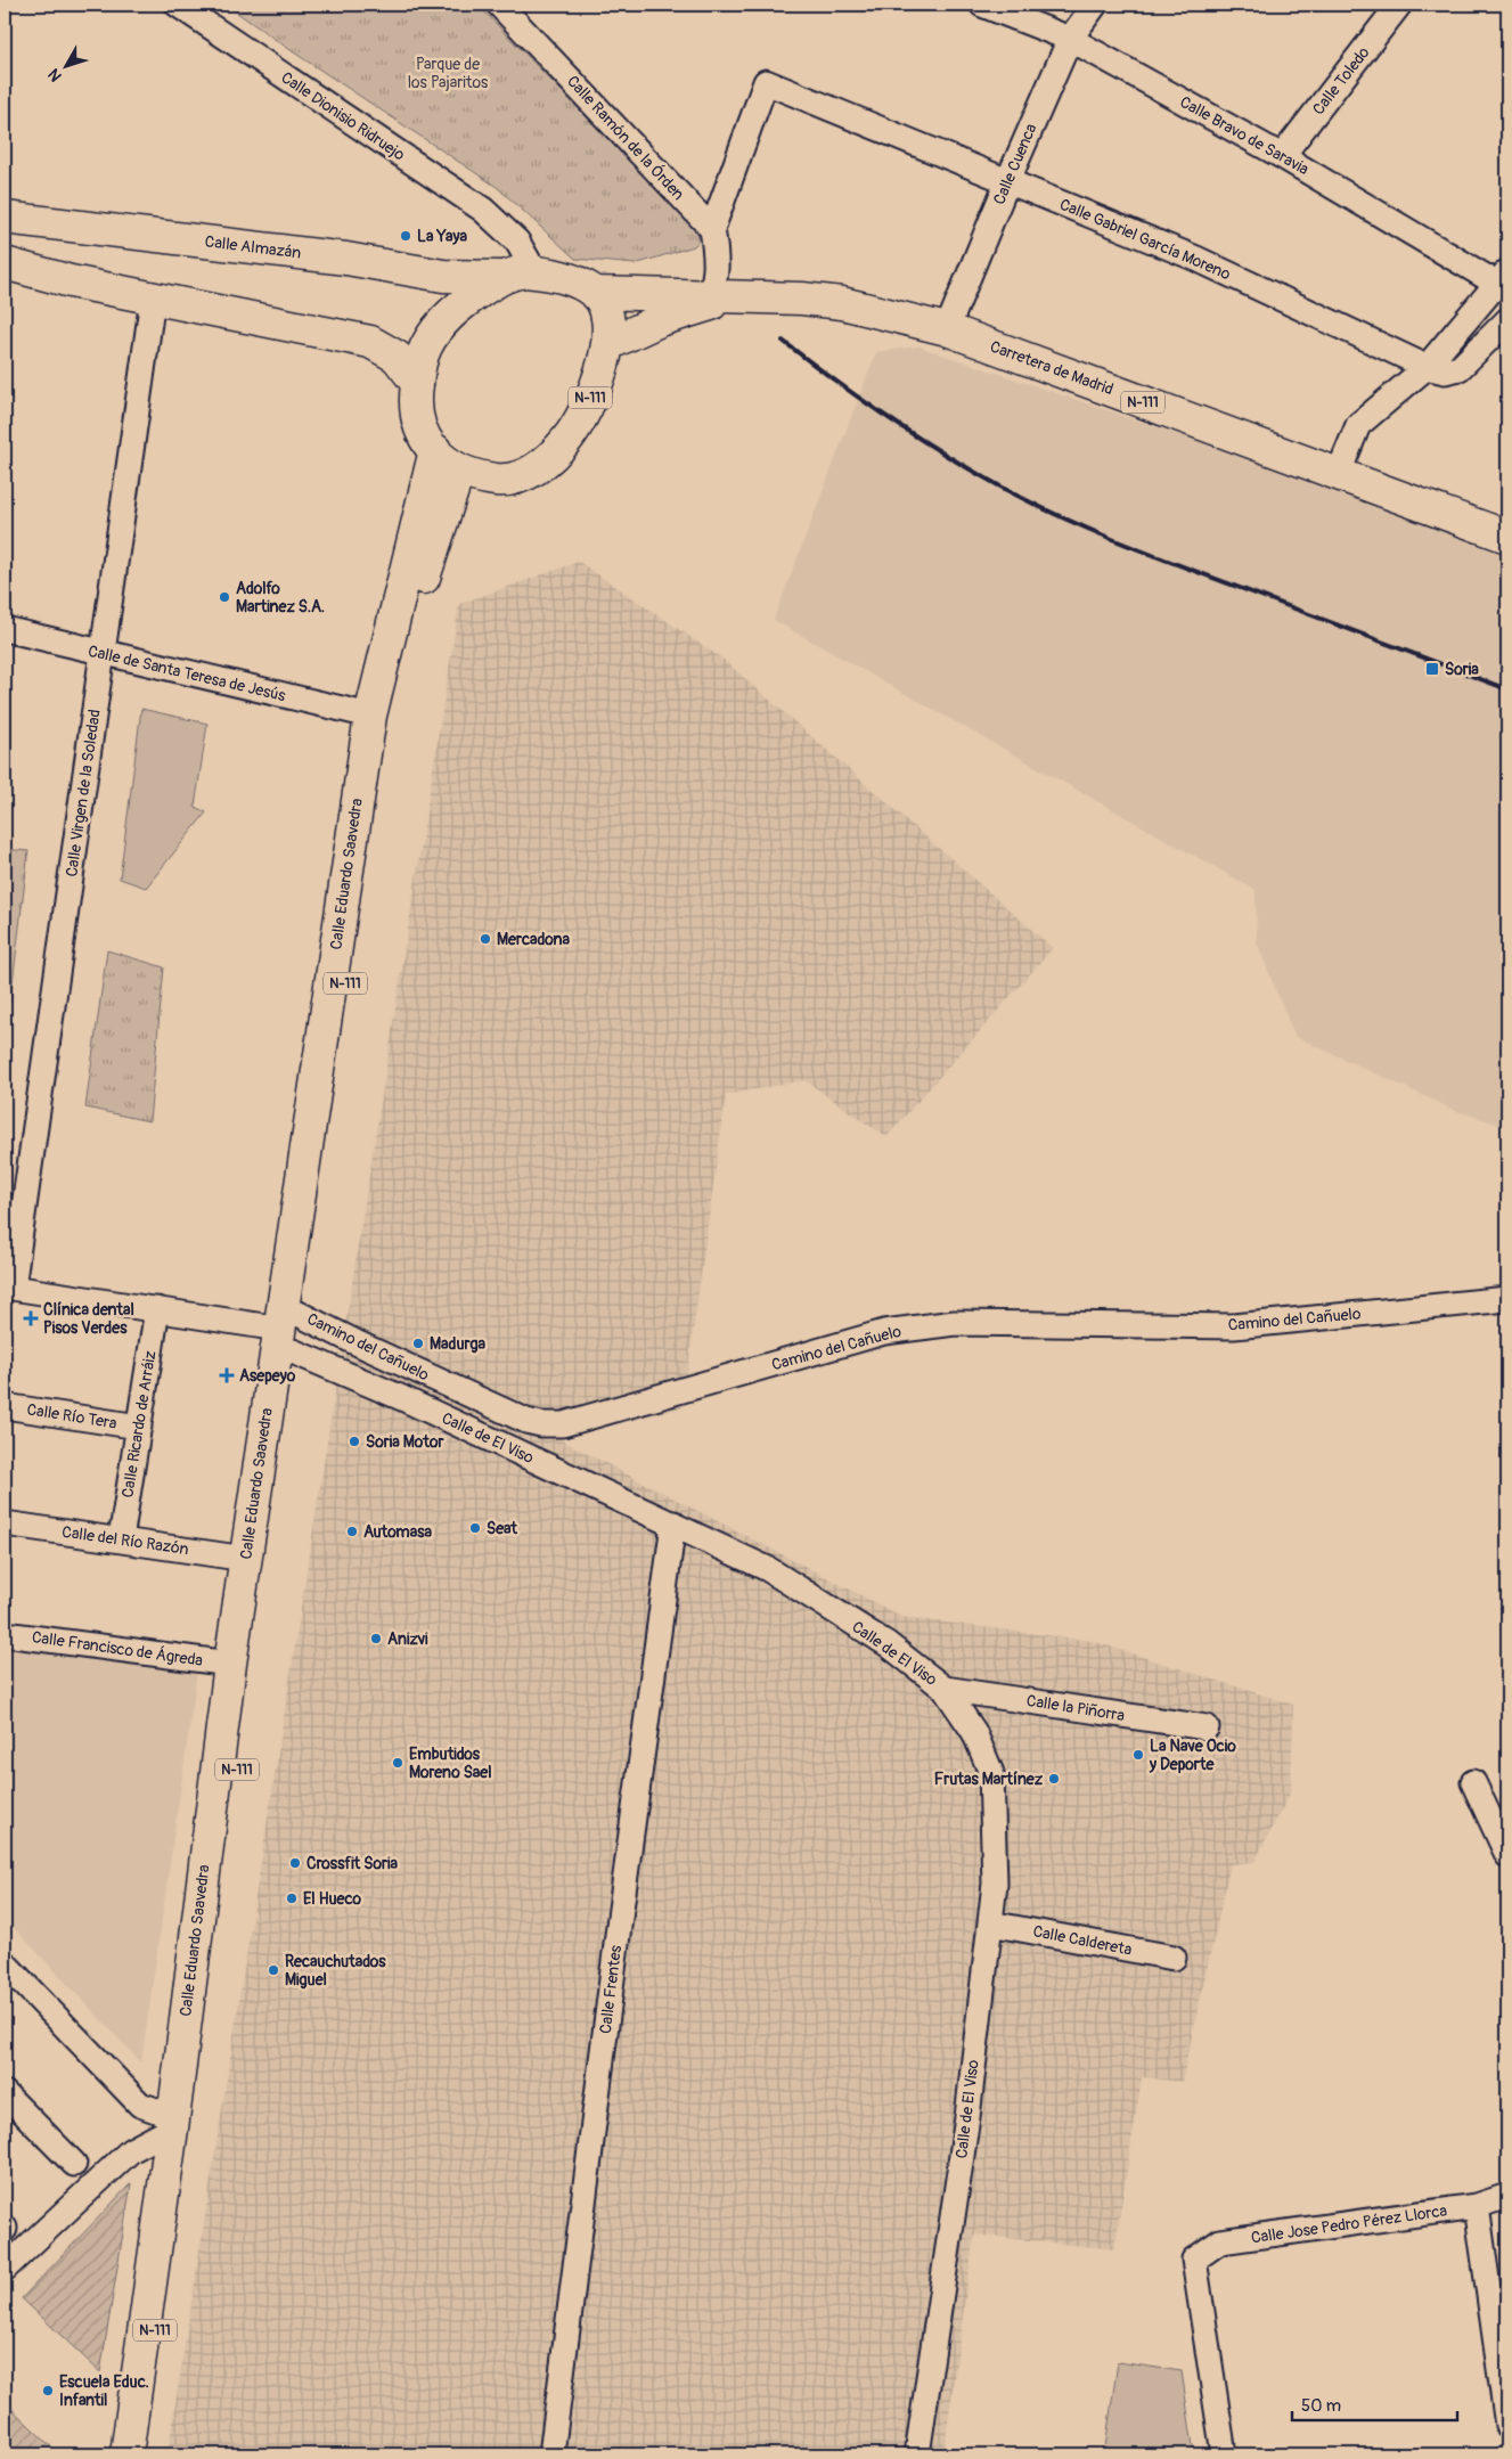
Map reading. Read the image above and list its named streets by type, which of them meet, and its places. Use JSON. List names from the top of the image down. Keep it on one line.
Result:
{"streets":{"main road":["Calle Almazán","Carretera de Madrid","N-111","Calle Eduardo Saavedra"],"street":["Calle Toledo","Calle Dionisio Ridruejo","Calle Bravo de Saravia","Calle Ramón de la Órden","Calle Cuenca","Calle Gabriel García Moreno","Calle de Santa Teresa de Jesús","Calle Virgen de la Soledad","Camino del Cañuelo","Calle Río Tera","Calle Ricardo de Arráiz","Calle de El Viso","Calle del Río Razón","Calle Francisco de Ágreda","Calle la Piñorra","Calle Caldereta","Calle Frentes","Calle Jose Pedro Pérez Llorca"]},"crossings":[["Calle Toledo","Calle Bravo de Saravia"],["Calle Dionisio Ridruejo","Calle Almazán"],["Calle Dionisio Ridruejo","Carretera de Madrid"],["Calle Dionisio Ridruejo","N-111"],["Calle Dionisio Ridruejo","Calle Eduardo Saavedra"],["Calle Bravo de Saravia","Calle Cuenca"],["Calle Ramón de la Órden","Calle Gabriel García Moreno"],["Calle Cuenca","Calle Gabriel García Moreno"],["Calle Cuenca","Carretera de Madrid"],["Calle Almazán","Carretera de Madrid"],["Calle Almazán","N-111"],["Calle Almazán","Calle Eduardo Saavedra"],["Carretera de Madrid","N-111"],["Carretera de Madrid","Calle Eduardo Saavedra"],["N-111","Calle Eduardo Saavedra"],["Calle de Santa Teresa de Jesús","Calle Virgen de la Soledad"],["Calle de Santa Teresa de Jesús","Calle Eduardo Saavedra"],["Calle Eduardo Saavedra","Camino del Cañuelo"],["Calle Eduardo Saavedra","Calle de El Viso"],["Calle Eduardo Saavedra","Calle del Río Razón"],["Calle Eduardo Saavedra","Calle Francisco de Ágreda"],["Camino del Cañuelo","Calle de El Viso"],["Calle Río Tera","Calle Ricardo de Arráiz"],["Calle Ricardo de Arráiz","Calle del Río Razón"],["Calle de El Viso","Calle la Piñorra"],["Calle de El Viso","Calle Caldereta"],["Calle de El Viso","Calle Frentes"]],"parks":["Parque de los Pajaritos"],"places":{"other":["La Yaya","Adolfo Martinez S.A.","Mercadona","Madurga","Soria Motor","Seat","Automasa","Anizvi","La Nave Ocio y Deporte","Embutidos Moreno Sael","Frutas Martínez","Crossfit Soria","El Hueco","Recauchutados Miguel","Escuela Educ. Infantil"],"transit":["Soria"],"health":["Clínica dental Pisos Verdes","Asepeyo"]},"scale_bar":"50 m","north":"bottom left"}
